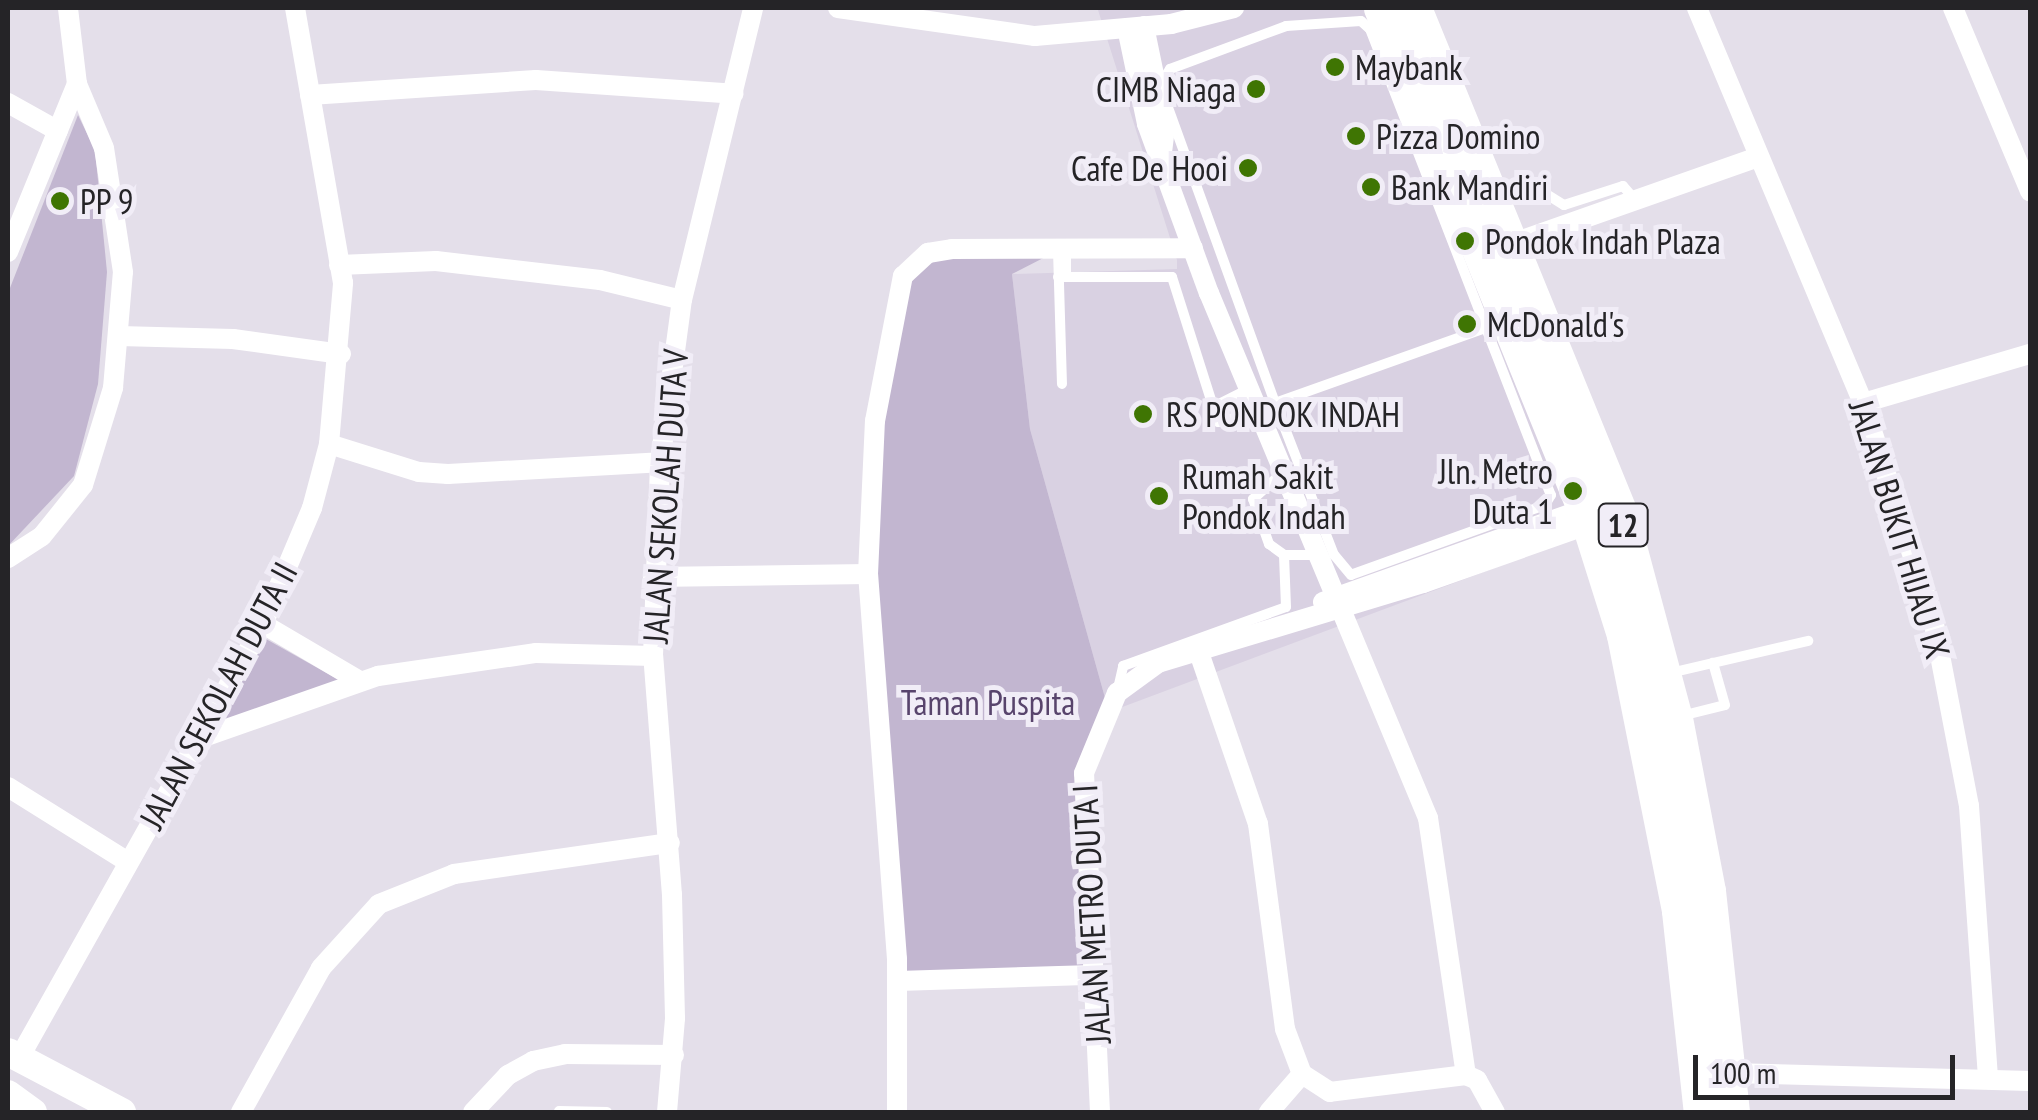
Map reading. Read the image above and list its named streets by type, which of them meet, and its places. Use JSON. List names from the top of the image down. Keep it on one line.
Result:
{"streets":{"highway":["12"],"street":["JALAN SEKOLAH DUTA V","JALAN BUKIT HIJAU IX","JALAN SEKOLAH DUTA II","JALAN METRO DUTA I"]},"parks":["Taman Puspita"],"places":["Maybank","CIMB Niaga","Pizza Domino","Cafe De Hooi","Bank Mandiri","PP 9","Pondok Indah Plaza","McDonald's","RS PONDOK INDAH","Jln. Metro Duta 1","Rumah Sakit Pondok Indah"],"scale_bar":"100 m"}
